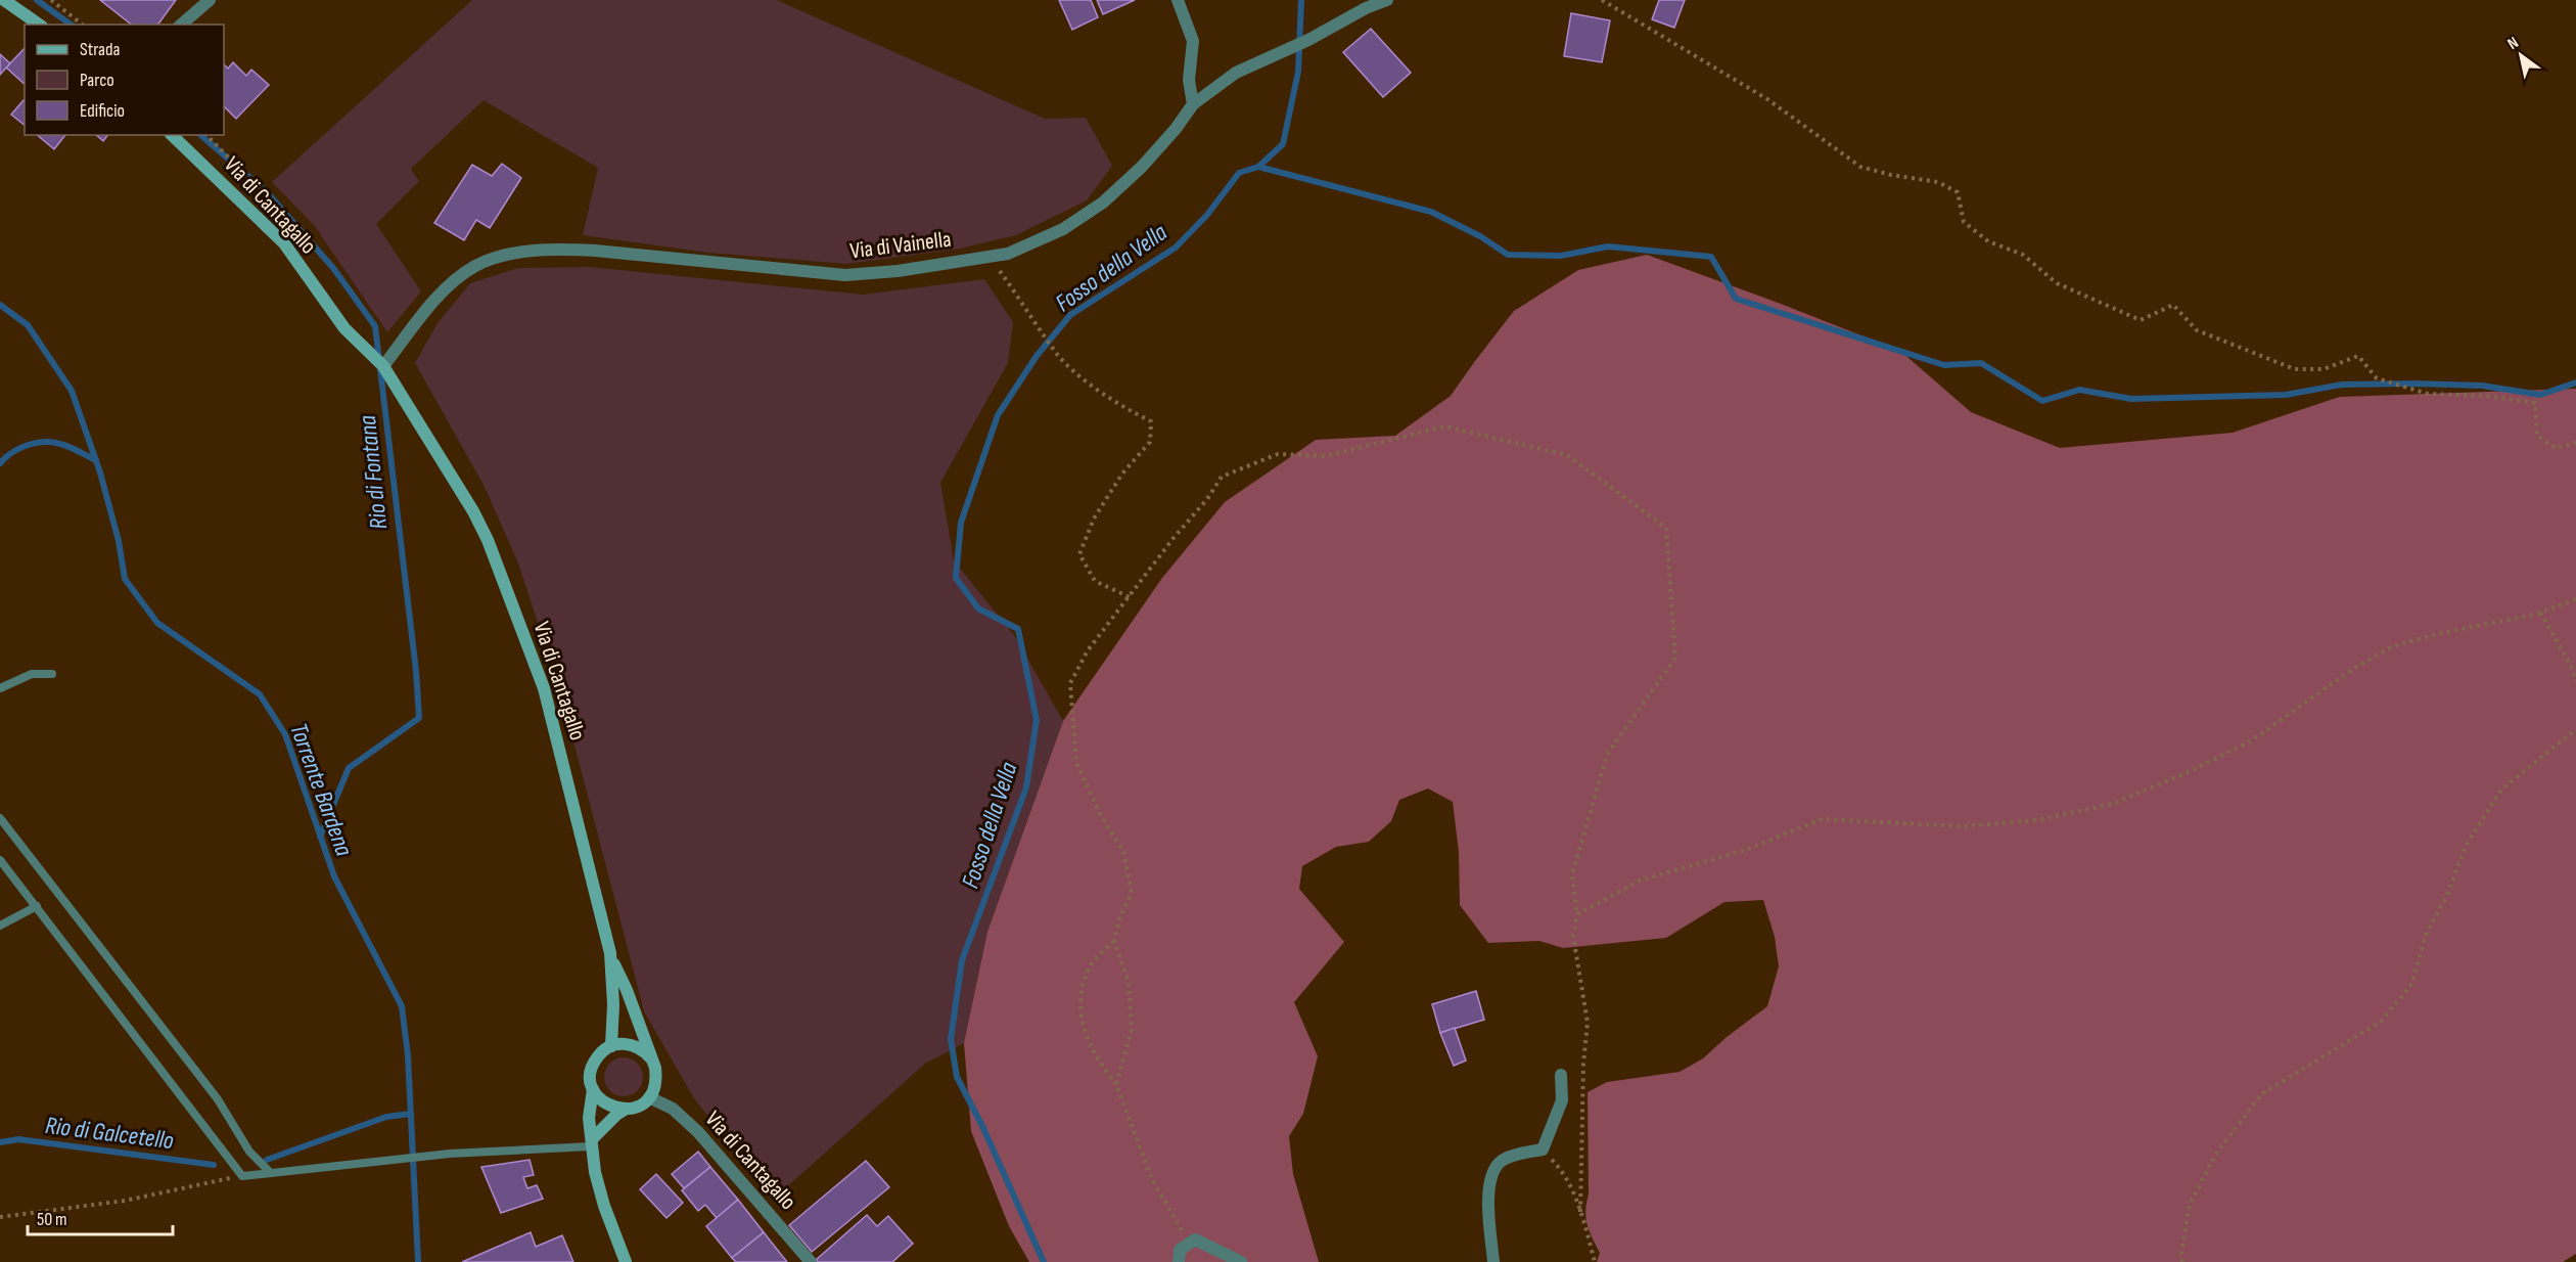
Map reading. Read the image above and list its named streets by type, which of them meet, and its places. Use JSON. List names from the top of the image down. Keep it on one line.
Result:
{"streets":{"street":["Via di Cantagallo","Via di Vainella"]},"crossings":[["Via di Cantagallo","Via di Vainella"]],"water":["Fosso della Vella","Rio di Fontana","Torrente Bardena","Rio di Galcetello"],"legend":["Strada","Parco","Edificio"],"scale_bar":"50 m","north":"top left"}
